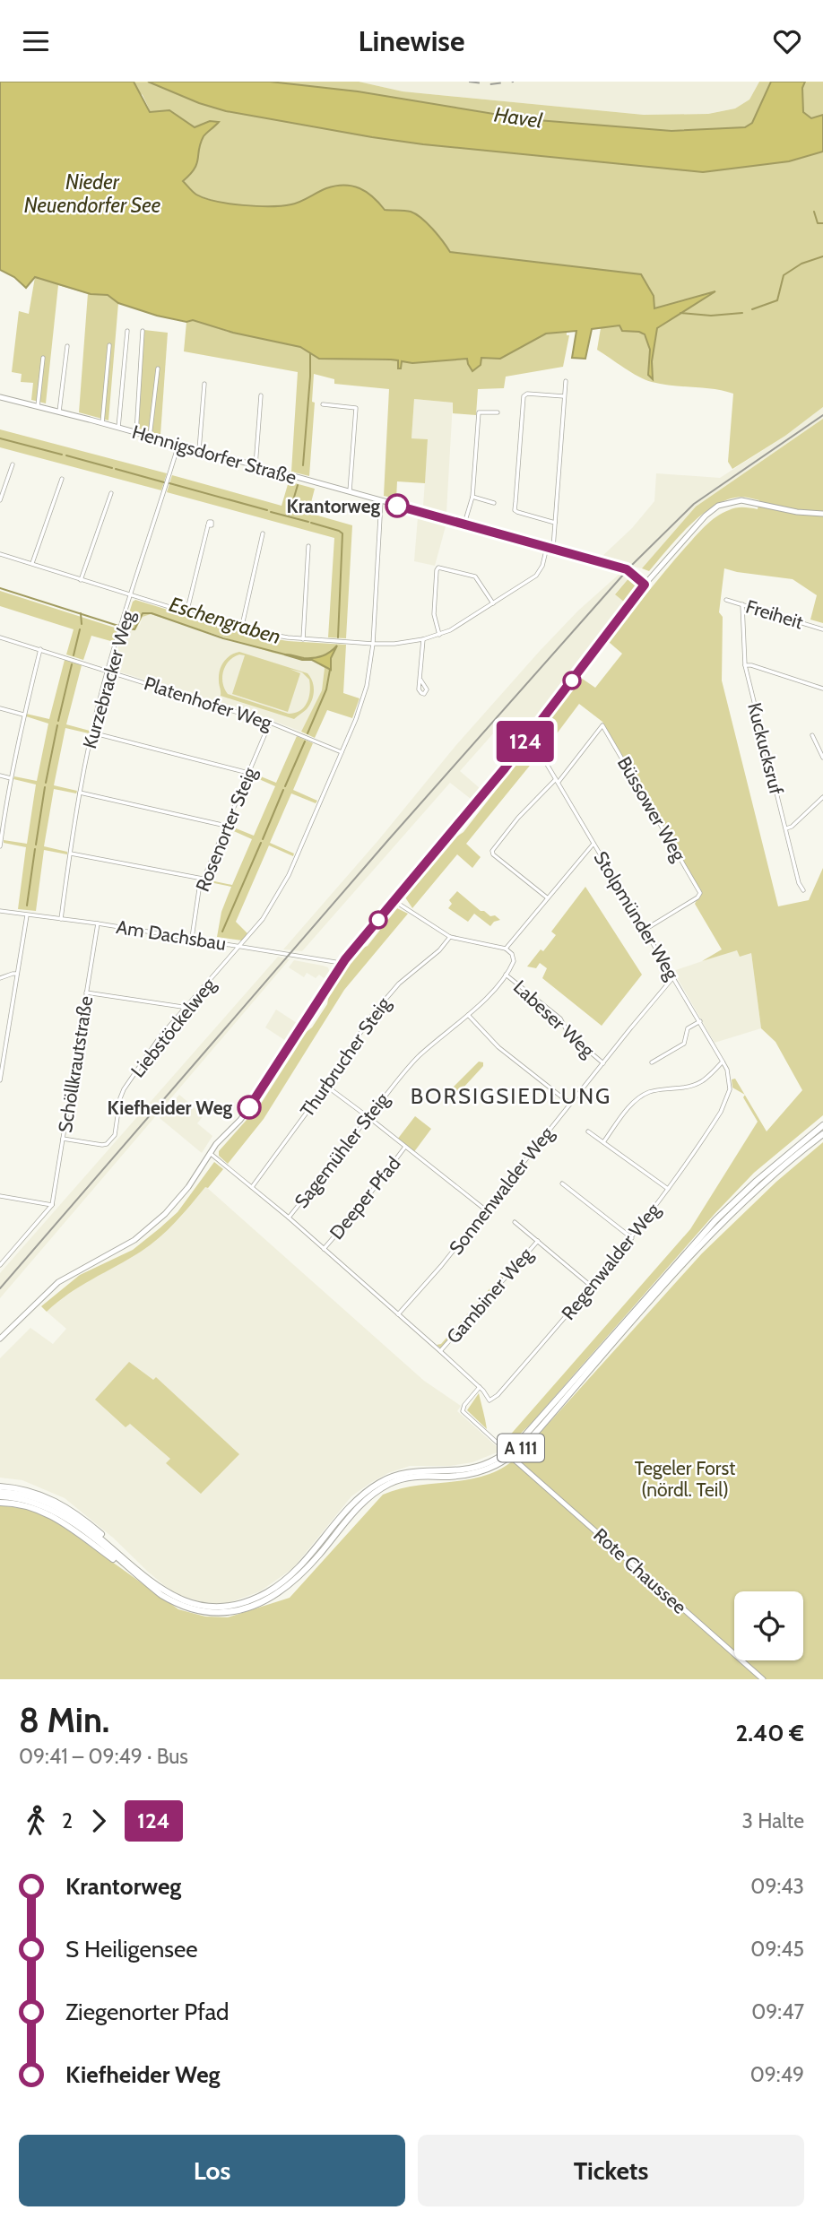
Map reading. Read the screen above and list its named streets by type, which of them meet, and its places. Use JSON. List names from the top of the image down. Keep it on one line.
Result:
{"streets":{"highway":["A 111"],"main road":["Hennigsdorfer Straße","Rote Chaussee"],"street":["Freiheit","Kurzebracker Weg","Platenhofer Weg","Kuckucksruf","Büssower Weg","Rosenorter Steig","Stolpmünder Weg","Am Dachsbau","Labeser Weg","Liebstöckelweg","Thurbrucher Steig","Schöllkrautstraße","Sagemühler Steig","Sonnenwalder Weg","Deeper Pfad","Regenwalder Weg","Gambiner Weg"]},"crossings":[["Hennigsdorfer Straße","Kurzebracker Weg"],["Freiheit","Kuckucksruf"],["Kurzebracker Weg","Platenhofer Weg"],["Kurzebracker Weg","Am Dachsbau"],["Platenhofer Weg","Rosenorter Steig"],["Büssower Weg","Stolpmünder Weg"],["Rosenorter Steig","Am Dachsbau"],["Stolpmünder Weg","Sonnenwalder Weg"],["Stolpmünder Weg","Regenwalder Weg"],["Am Dachsbau","Liebstöckelweg"],["Am Dachsbau","Schöllkrautstraße"],["Labeser Weg","Sagemühler Steig"],["Labeser Weg","Sonnenwalder Weg"],["Liebstöckelweg","Schöllkrautstraße"]],"districts":["BORSIGSIEDLUNG"],"water":["Havel","Nieder Neuendorfer See","Eschengraben"],"parks":["Tegeler Forst (nördl. Teil)"],"places":["Krantorweg","Kiefheider Weg"],"lines":["bus line 124"],"page":{"header":"Linewise","on_map":"124","heading":["8 Min.","09:41 – 09:49 · Bus","2.40 €"],"legs":["2","124","3 Halte"],"list":[{"name":"Krantorweg","value":"09:43"},{"name":"S Heiligensee","value":"09:45"},{"name":"Ziegenorter Pfad","value":"09:47"},{"name":"Kiefheider Weg","value":"09:49"}],"buttons":["Los","Tickets"]}}
